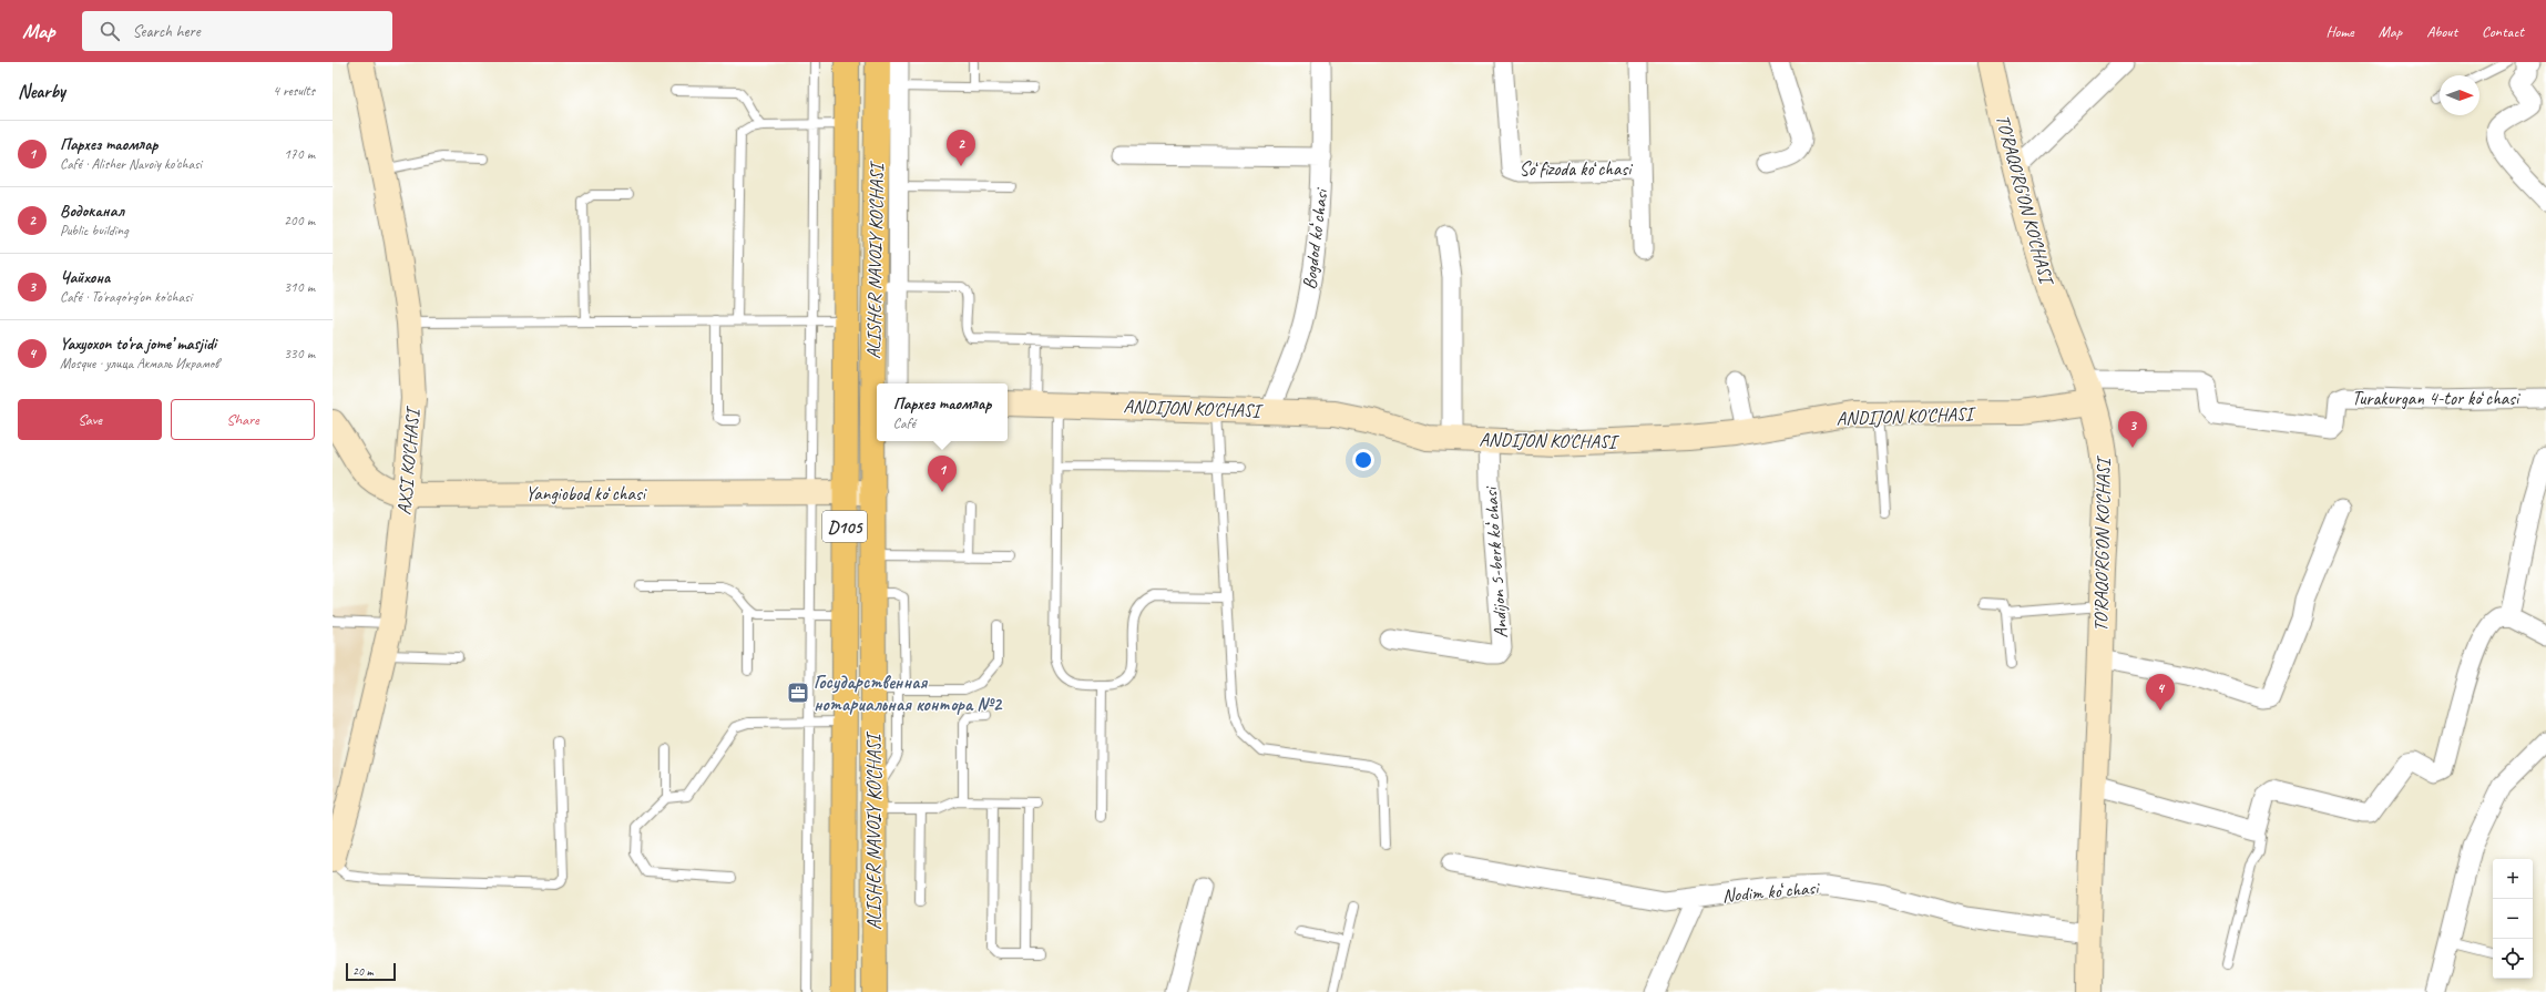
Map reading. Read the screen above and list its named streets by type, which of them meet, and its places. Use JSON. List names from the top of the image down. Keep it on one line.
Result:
{"streets":{"main road":["ALISHER NAVOIY KO'CHASI","D105"],"street":["Soʻfizoda koʻchasi","TO'RAQO'RG'ON KO'CHASI","Bogdod koʻchasi","Turakurgan 4-tor koʻchasi","ANDIJON KO'CHASI","AXSI KO'CHASI","Yangiobod koʻchasi","Аndijon 5-berk koʻchasi","Nodim koʻchasi"]},"crossings":[["TO'RAQO'RG'ON KO'CHASI","Turakurgan 4-tor koʻchasi"],["TO'RAQO'RG'ON KO'CHASI","ANDIJON KO'CHASI"],["TO'RAQO'RG'ON KO'CHASI","Nodim koʻchasi"],["Bogdod koʻchasi","ANDIJON KO'CHASI"],["ALISHER NAVOIY KO'CHASI","Yangiobod koʻchasi"],["ANDIJON KO'CHASI","Аndijon 5-berk koʻchasi"],["AXSI KO'CHASI","Yangiobod koʻchasi"]],"places":{"office":["Государственная нотариальная контора №2"]},"scale_bar":"20 m","north":"right","page":{"header":"Map","search":"Search here","nav":["Home","Map","About","Contact"],"heading":["Nearby","4 results"],"list":[{"mark":"1","name":"Пархез таомлар","note":"Café · Alisher Navoiy ko'chasi","value":"170 m"},{"mark":"2","name":"Водоканал","note":"Public building","value":"200 m"},{"mark":"3","name":"Чайхона","note":"Café · To'raqo'rg'on ko'chasi","value":"310 m"},{"mark":"4","name":"Yaxyoxon to‘ra jome’ masjidi","note":"Mosque · улица Акмаль Икрамов","value":"330 m"}],"pins":["2","3","1","4"],"popup":["Пархез таомлар","Café"],"buttons":["Save","Share"],"map_buttons":["+","−"],"scale":"20 m"}}
